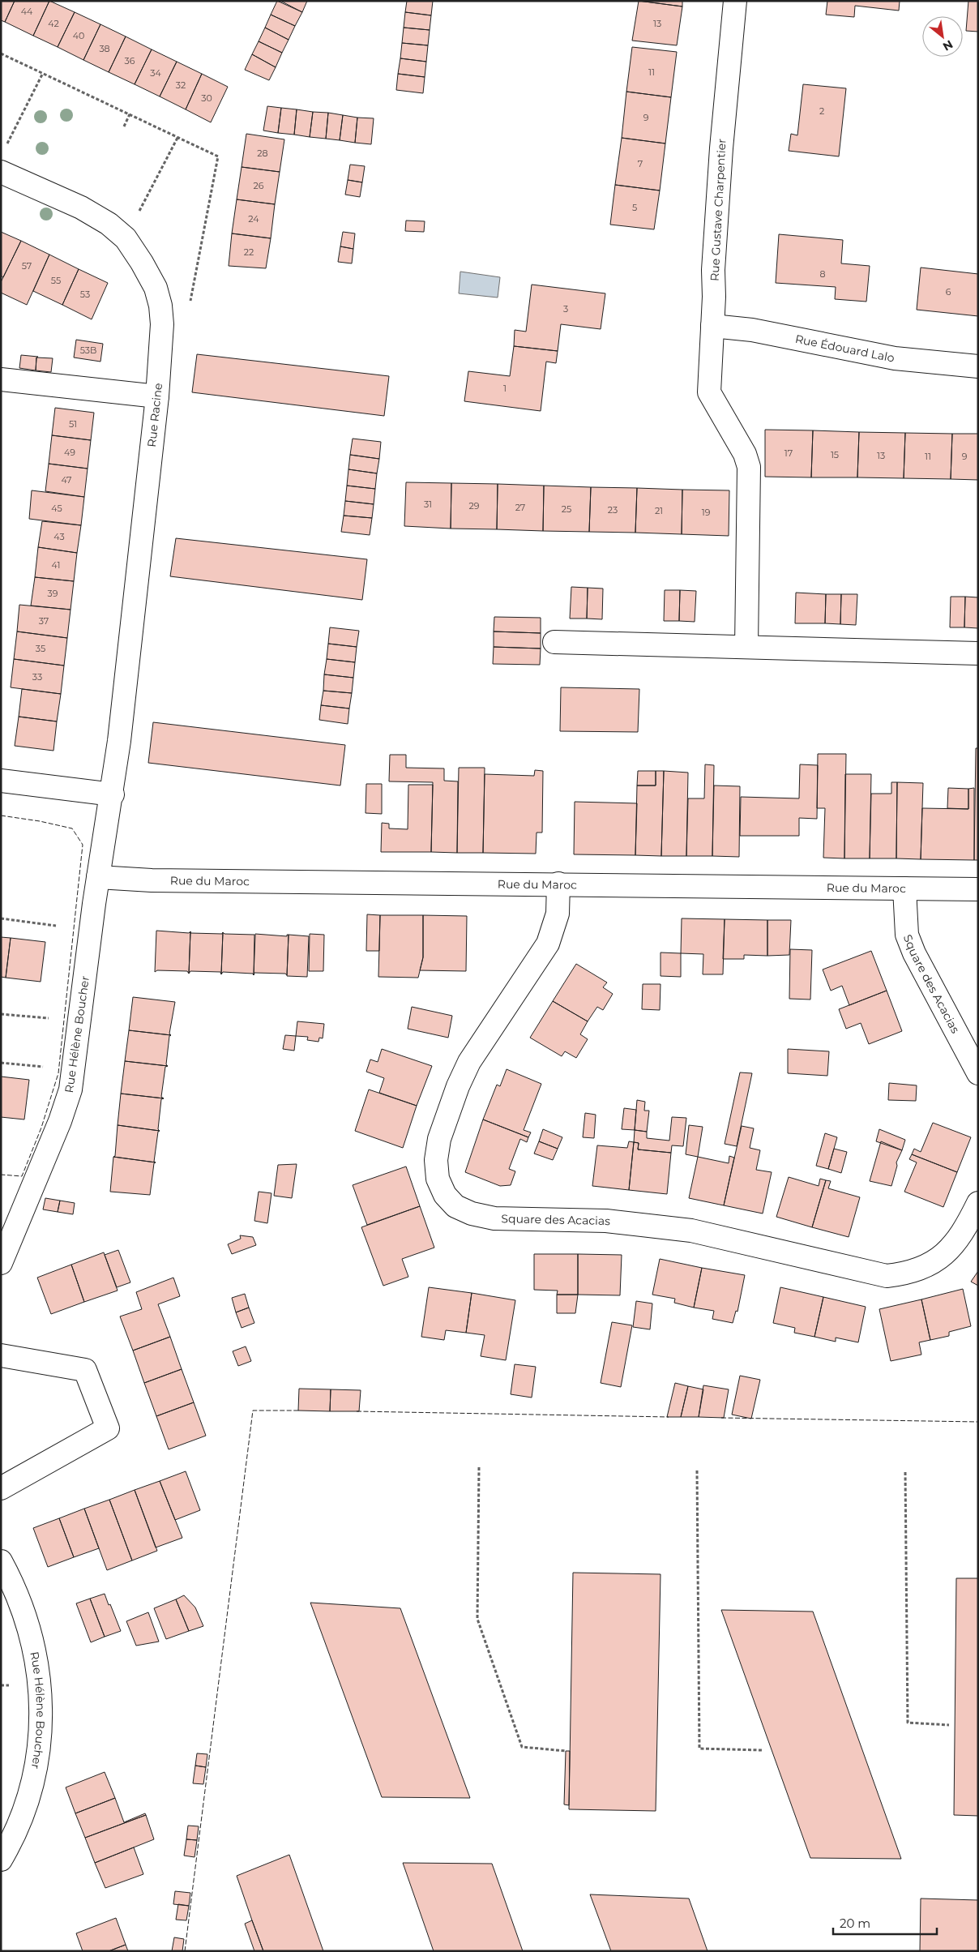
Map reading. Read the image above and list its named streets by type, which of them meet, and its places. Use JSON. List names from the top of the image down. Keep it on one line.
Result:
{"streets":{"street":["Rue Gustave Charpentier","Rue Édouard Lalo","Rue Racine","Rue du Maroc","Square des Acacias","Rue Hélène Boucher"]},"crossings":[["Rue Gustave Charpentier","Rue Édouard Lalo"],["Rue Racine","Rue Hélène Boucher"],["Rue du Maroc","Square des Acacias"],["Rue du Maroc","Rue Hélène Boucher"]],"house_numbers":["44","42","13","40","38","36","11","34","32","30","2","9","28","7","26","5","24","22","57","8","55","6","53","3","53B","1","51","49","17","15","13","11","9","47","31","29","27","45","25","23","21","19","43","41","39","37","35","33"],"scale_bar":"20 m","north":"bottom right"}
